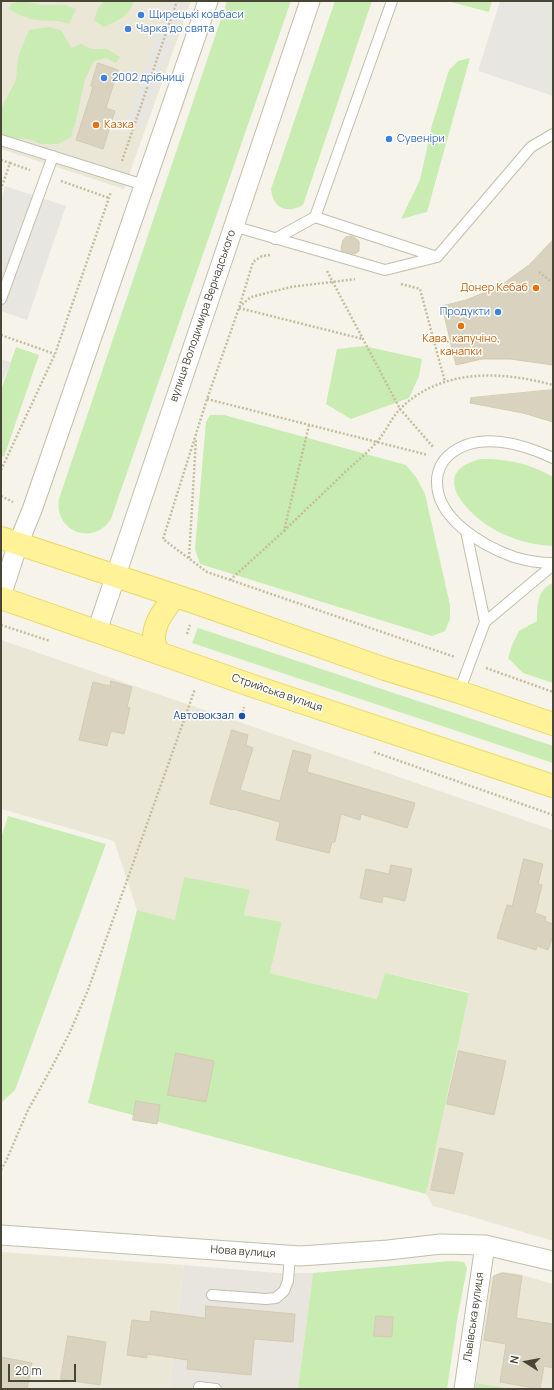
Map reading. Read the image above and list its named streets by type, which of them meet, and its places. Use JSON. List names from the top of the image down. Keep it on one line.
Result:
{"streets":{"main road":["Стрийська вулиця"],"street":["вулиця Володимира Вернадського","Нова вулиця","Львівська вулиця"]},"crossings":[["вулиця Володимира Вернадського","Стрийська вулиця"],["Нова вулиця","Львівська вулиця"]],"places":["Щирецькі ковбаси","Чарка до свята","2002 дрібниці","Казка","Сувеніри","Донер Кебаб","Продукти","Кава, капучіно, канапки","Автовокзал"],"scale_bar":"20 m","north":"left"}
